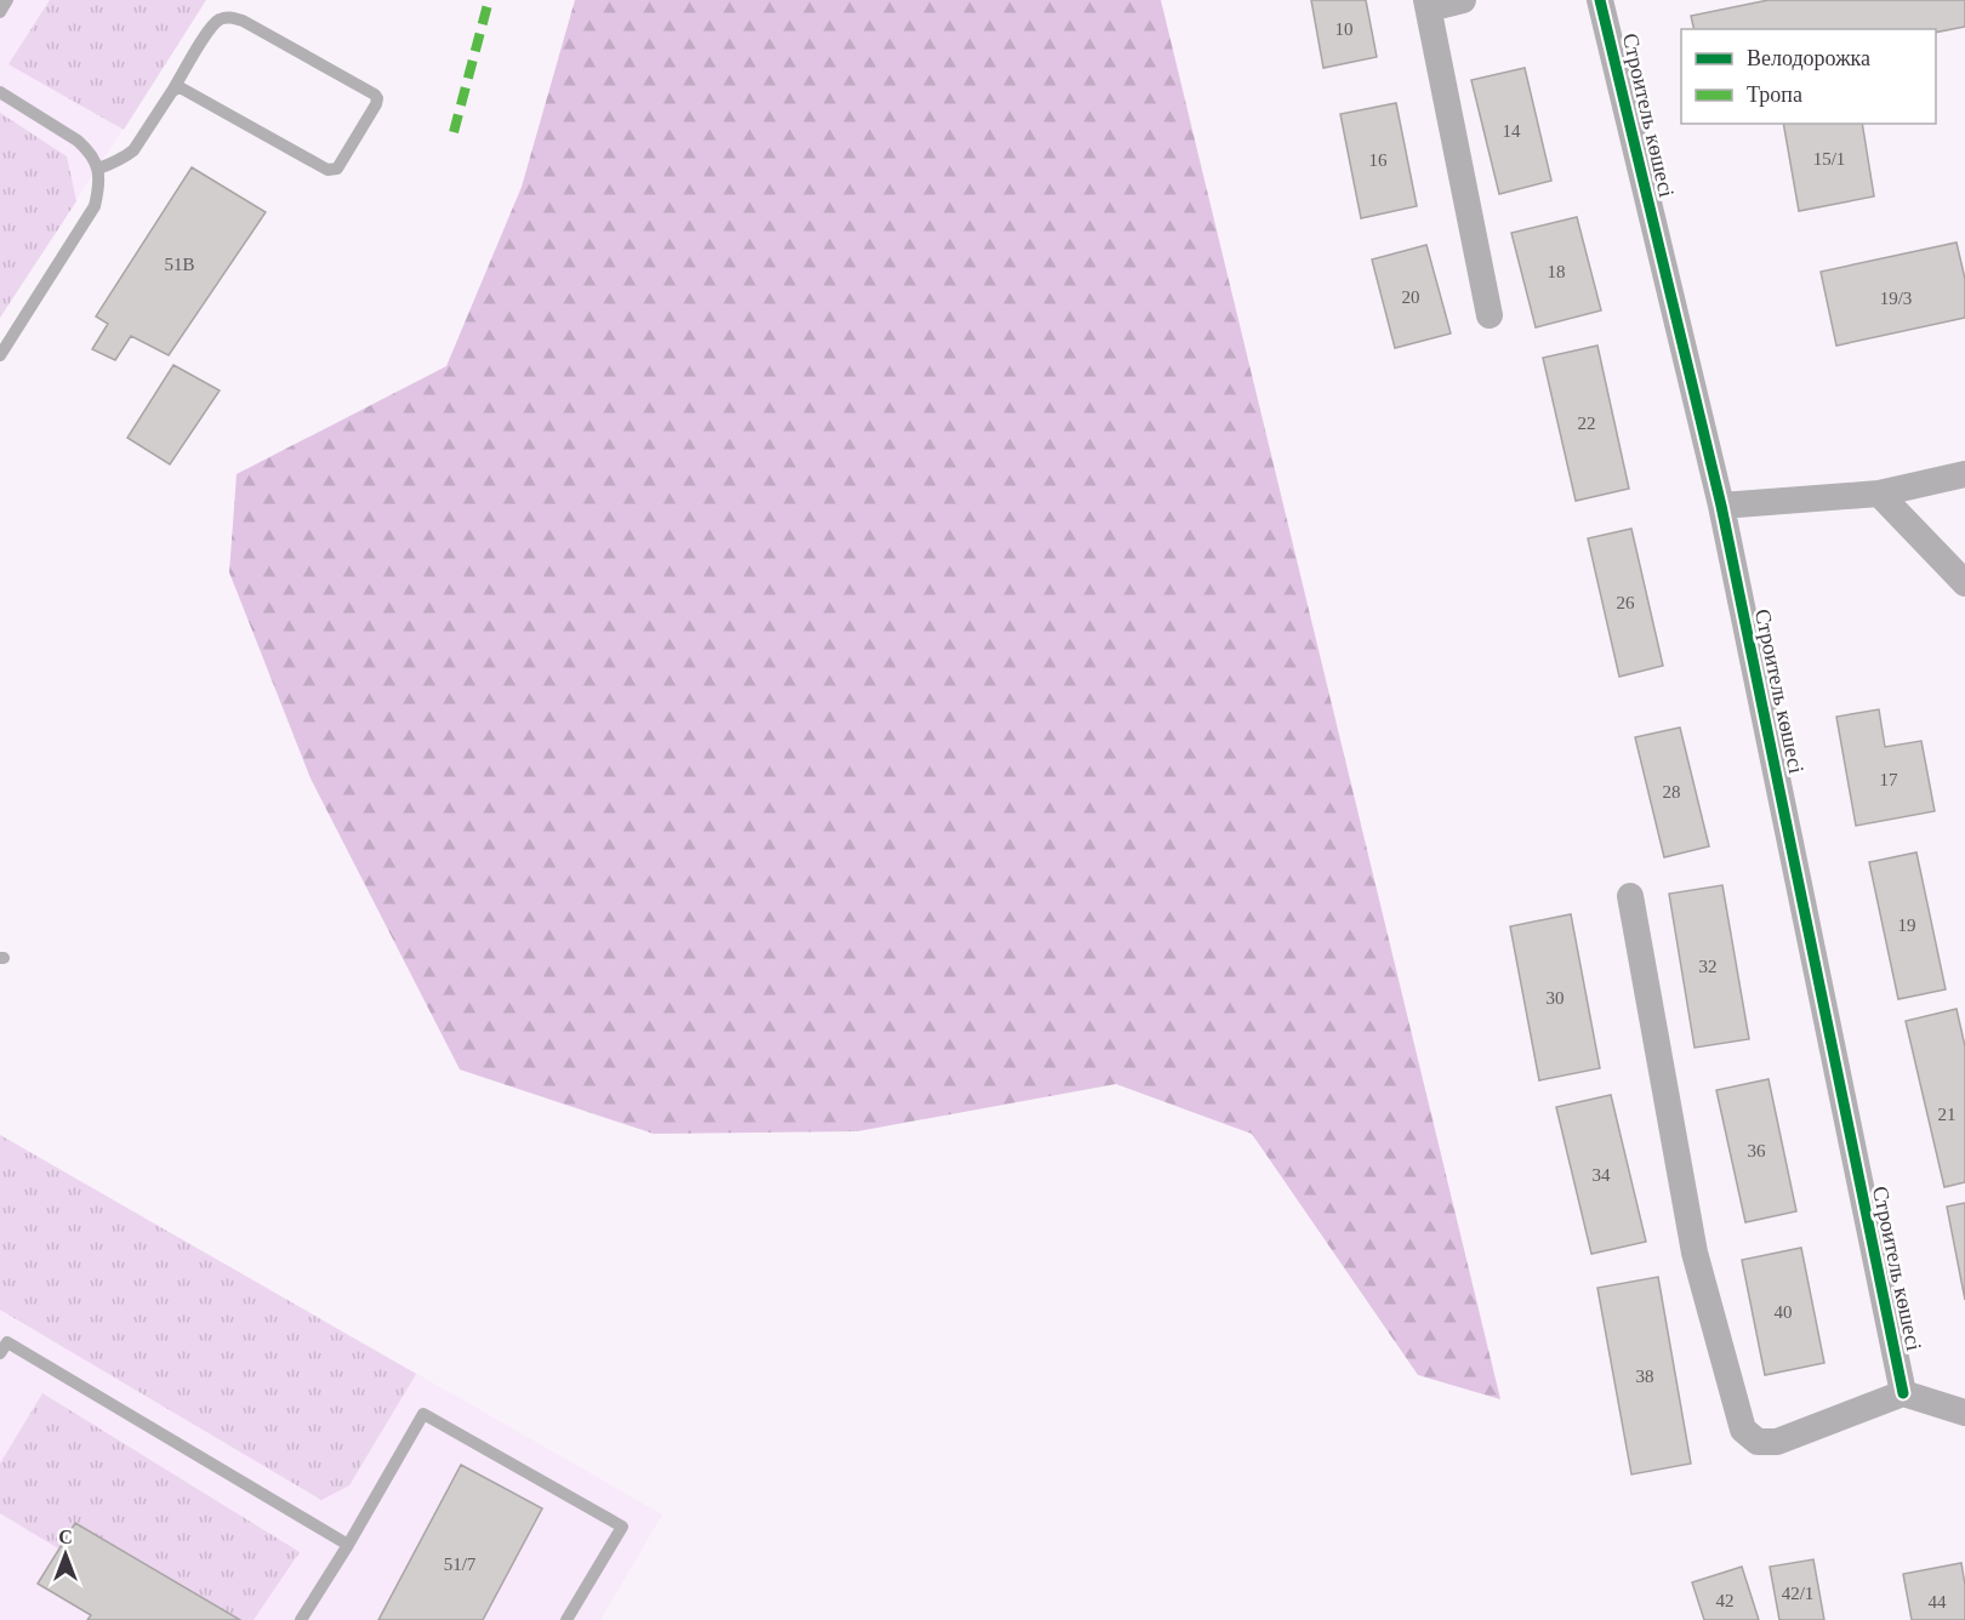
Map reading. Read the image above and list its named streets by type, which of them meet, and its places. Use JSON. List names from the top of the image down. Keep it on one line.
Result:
{"streets":{"street":["Строитель көшесі"]},"house_numbers":["10","14","15/1","16","51В","18","20","19/3","22","26","17","28","19","32","30","21","36","34","40","38","51/7","42/1","42","44"],"legend":["Велодорожка","Тропа"],"north":"top"}
